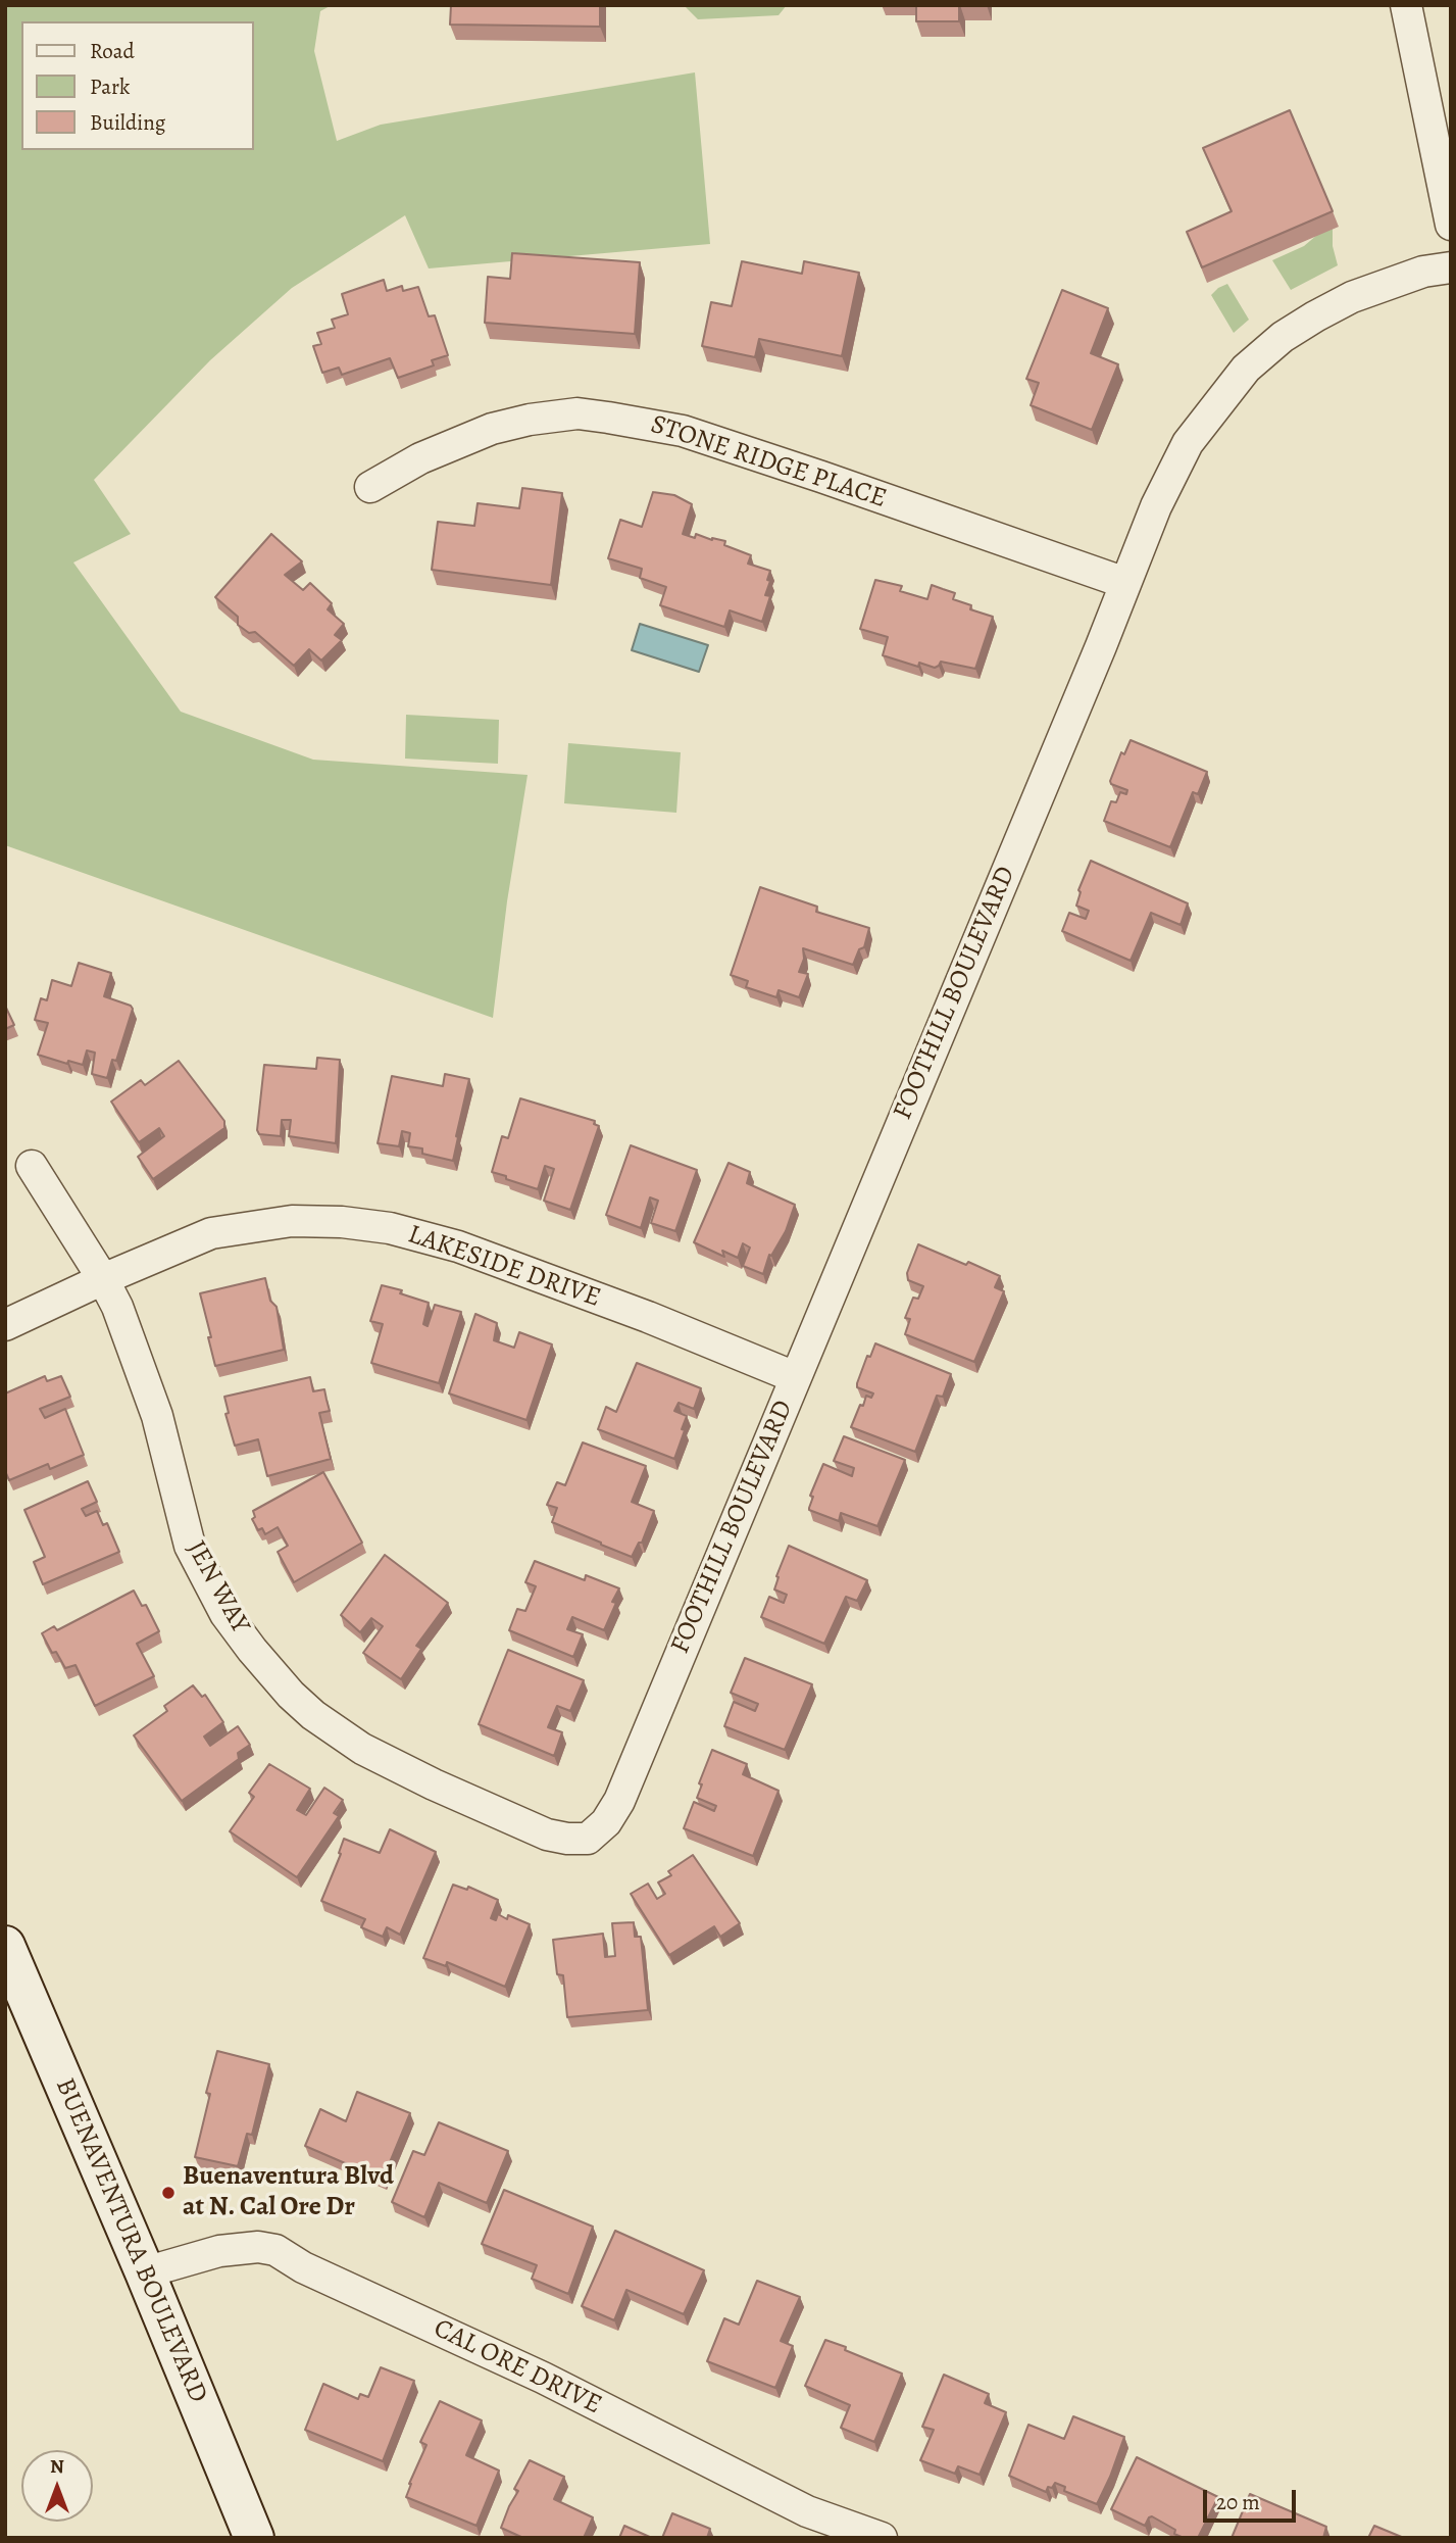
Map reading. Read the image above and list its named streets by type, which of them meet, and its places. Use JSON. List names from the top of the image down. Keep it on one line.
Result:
{"streets":{"main road":["BUENAVENTURA BOULEVARD"],"street":["STONE RIDGE PLACE","FOOTHILL BOULEVARD","LAKESIDE DRIVE","JEN WAY","CAL ORE DRIVE"]},"crossings":[["STONE RIDGE PLACE","FOOTHILL BOULEVARD"],["FOOTHILL BOULEVARD","LAKESIDE DRIVE"],["FOOTHILL BOULEVARD","JEN WAY"],["LAKESIDE DRIVE","JEN WAY"],["BUENAVENTURA BOULEVARD","CAL ORE DRIVE"]],"places":["Buenaventura Blvd at N. Cal Ore Dr"],"legend":["Road","Park","Building"],"scale_bar":"20 m","north":"top"}
